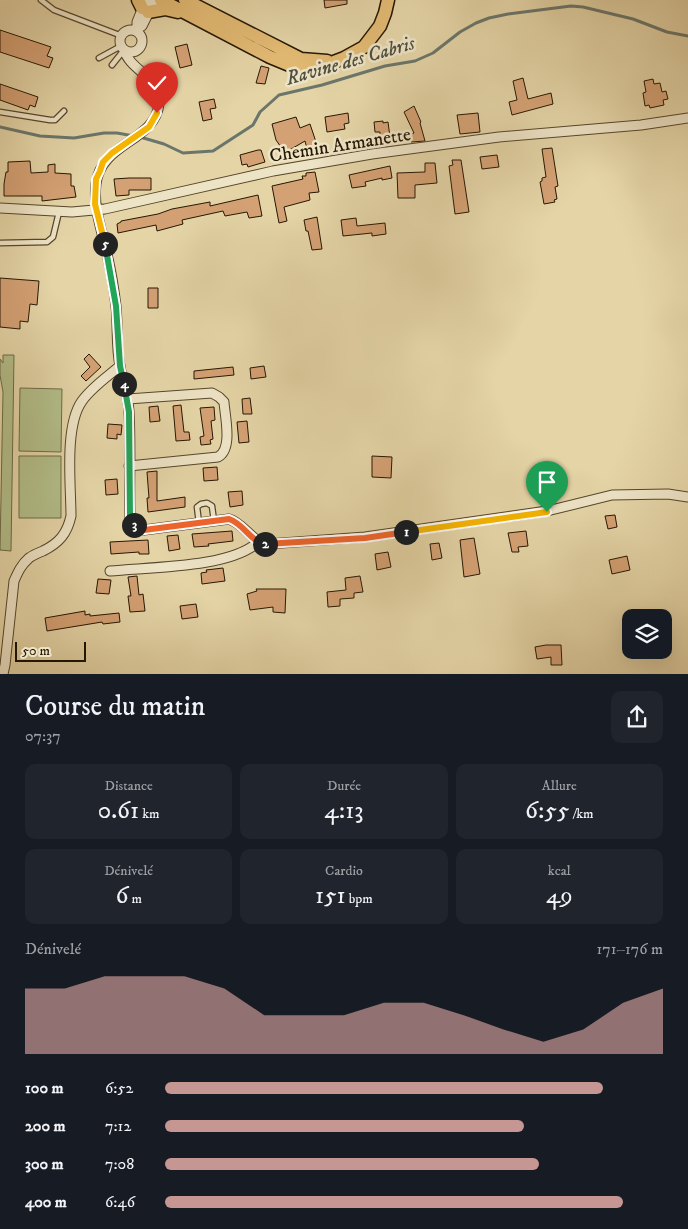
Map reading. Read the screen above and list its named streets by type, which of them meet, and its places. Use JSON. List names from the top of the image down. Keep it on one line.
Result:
{"streets":{"street":["Chemin Armanette"]},"water":["Ravine des Cabris"],"scale_bar":"50 m","page":{"pins":["5","4","3","1","2"],"scale":"50 m","heading":["Course du matin","07:37"],"stats":[["Distance","0.61 km"],["Durée","4:13"],["Allure","6:55 /km"],["Dénivelé","6 m"],["Cardio","151 bpm"],["kcal","49"]],"chart":["Dénivelé","171–176 m"],"list":[{"name":"100 m","note":"6:52"},{"name":"200 m","note":"7:12"},{"name":"300 m","note":"7:08"},{"name":"400 m","note":"6:46"}]}}
